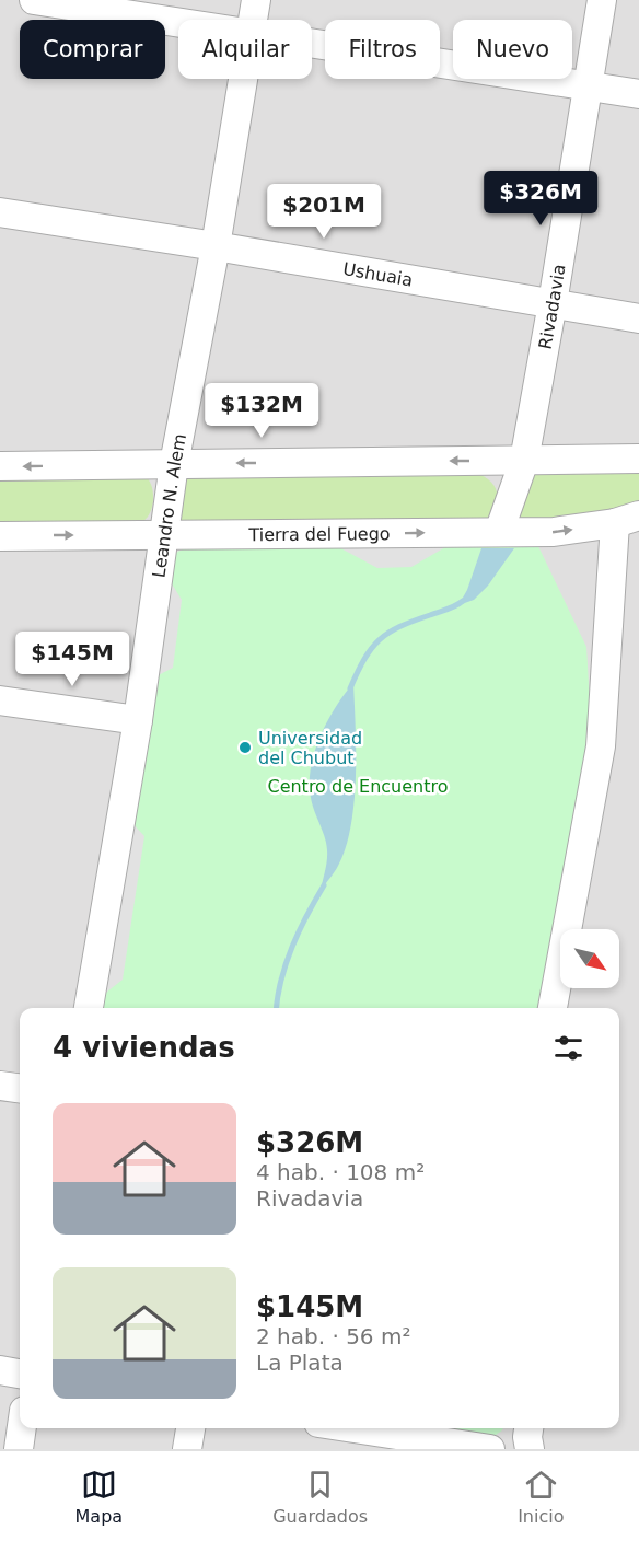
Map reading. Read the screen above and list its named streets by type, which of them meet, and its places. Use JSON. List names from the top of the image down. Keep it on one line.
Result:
{"streets":{"street":["Ushuaia","Rivadavia","Leandro N. Alem","Tierra del Fuego"]},"crossings":[["Ushuaia","Rivadavia"],["Ushuaia","Leandro N. Alem"],["Rivadavia","Tierra del Fuego"],["Leandro N. Alem","Tierra del Fuego"]],"parks":["Centro de Encuentro"],"places":["Universidad del Chubut"],"north":"bottom right","page":{"chip":["Comprar","Alquilar","Filtros","Nuevo"],"price":["$326M","$201M","$132M","$145M"],"heading":"4 viviendas","list":[{"name":"$326M","note":"4 hab. · 108 m² · Rivadavia"},{"name":"$145M","note":"2 hab. · 56 m² · La Plata"}],"tabs":["Mapa","Guardados","Inicio"]}}
